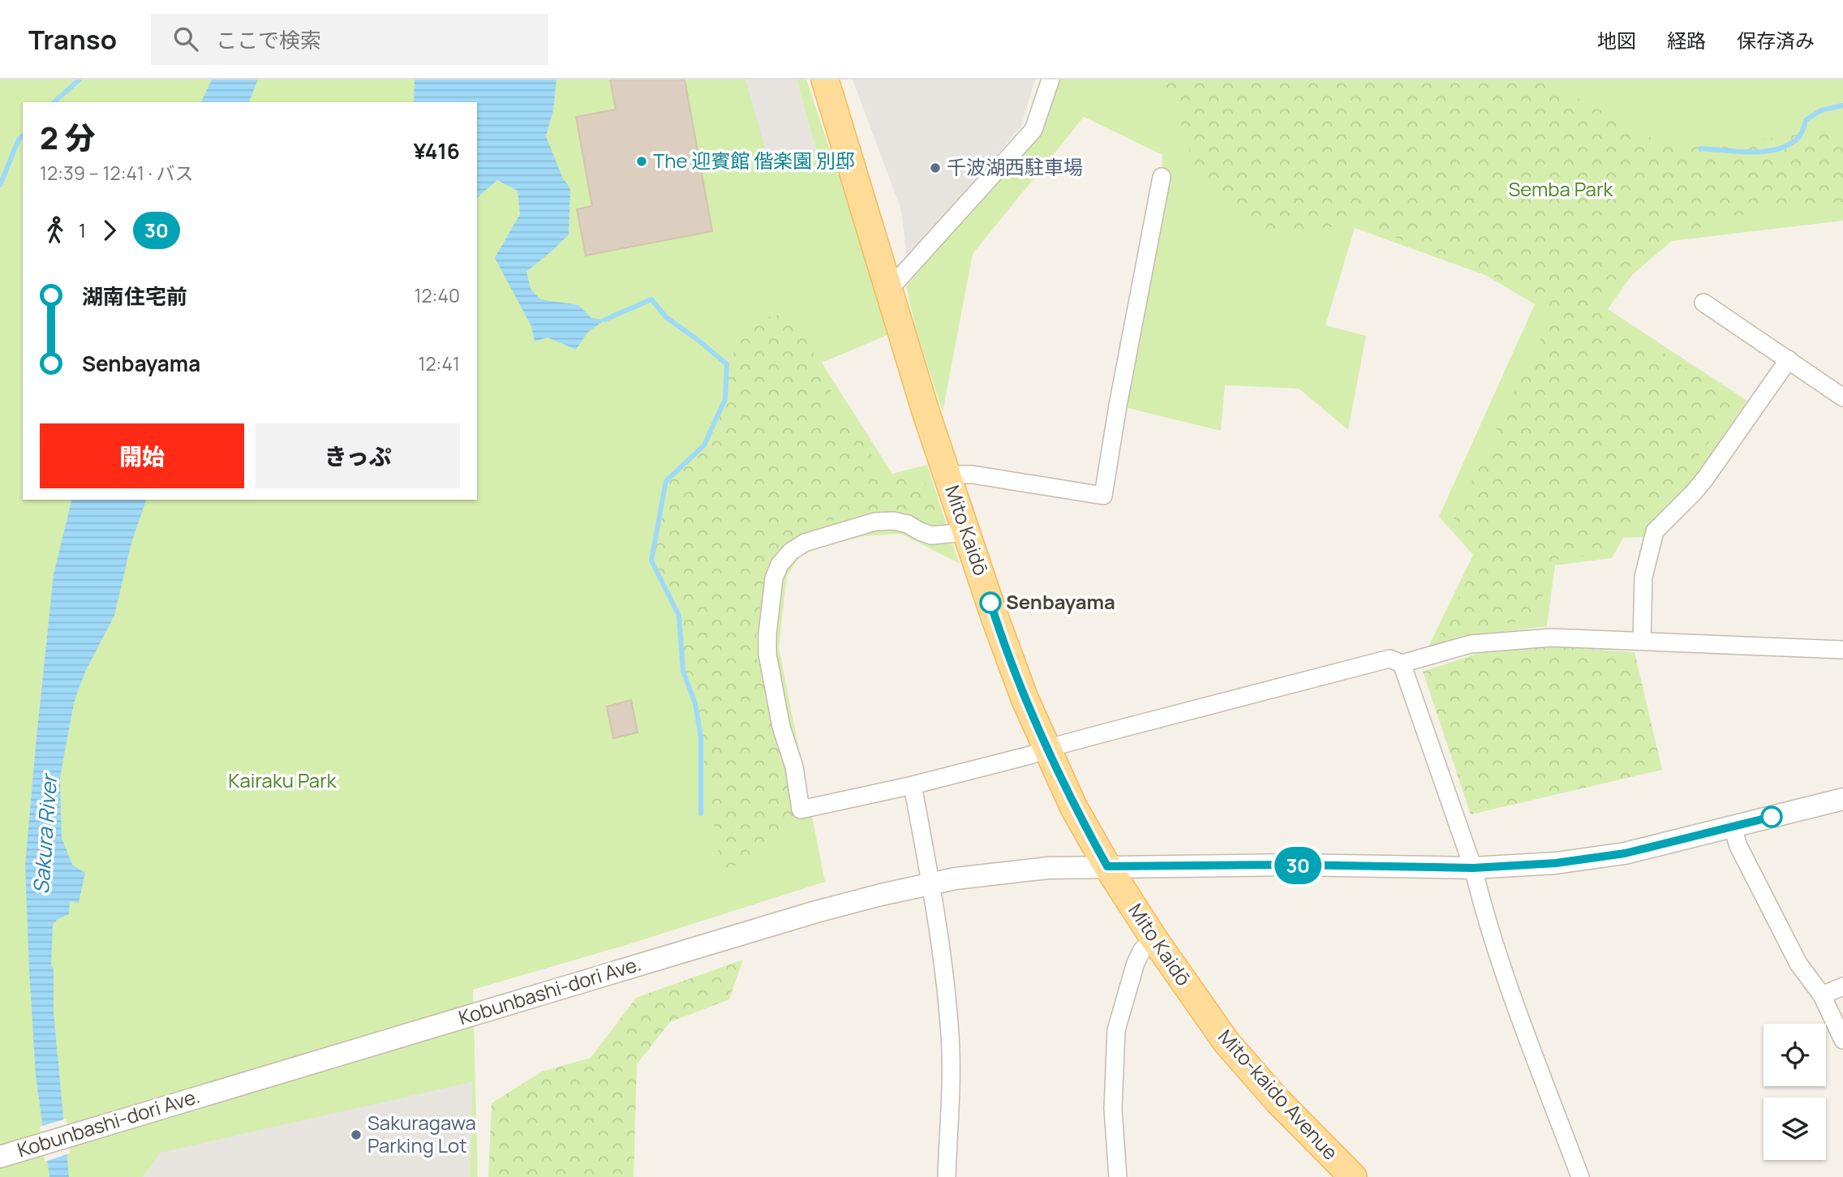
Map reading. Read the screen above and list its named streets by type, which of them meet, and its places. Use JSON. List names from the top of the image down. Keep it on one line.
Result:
{"streets":{"main road":["Mito Kaidō","Mito-kaido Avenue"],"street":["Kobunbashi-dori Ave."]},"crossings":[["Mito Kaidō","Kobunbashi-dori Ave."],["Mito Kaidō","Mito-kaido Avenue"]],"water":["Sakura River"],"parks":["Semba Park","Kairaku Park"],"places":["The 迎賓館 偕楽園 別邸","千波湖西駐車場","Senbayama","Sakuragawa Parking Lot"],"lines":["bus line 30"],"page":{"header":"Transo","search":"ここで検索","nav":["地図","経路","保存済み"],"on_map":"30","heading":["2 分","12:39 – 12:41 · バス","¥416"],"legs":["1","30"],"list":[{"name":"湖南住宅前","value":"12:40"},{"name":"Senbayama","value":"12:41"}],"buttons":["開始","きっぷ"]}}
